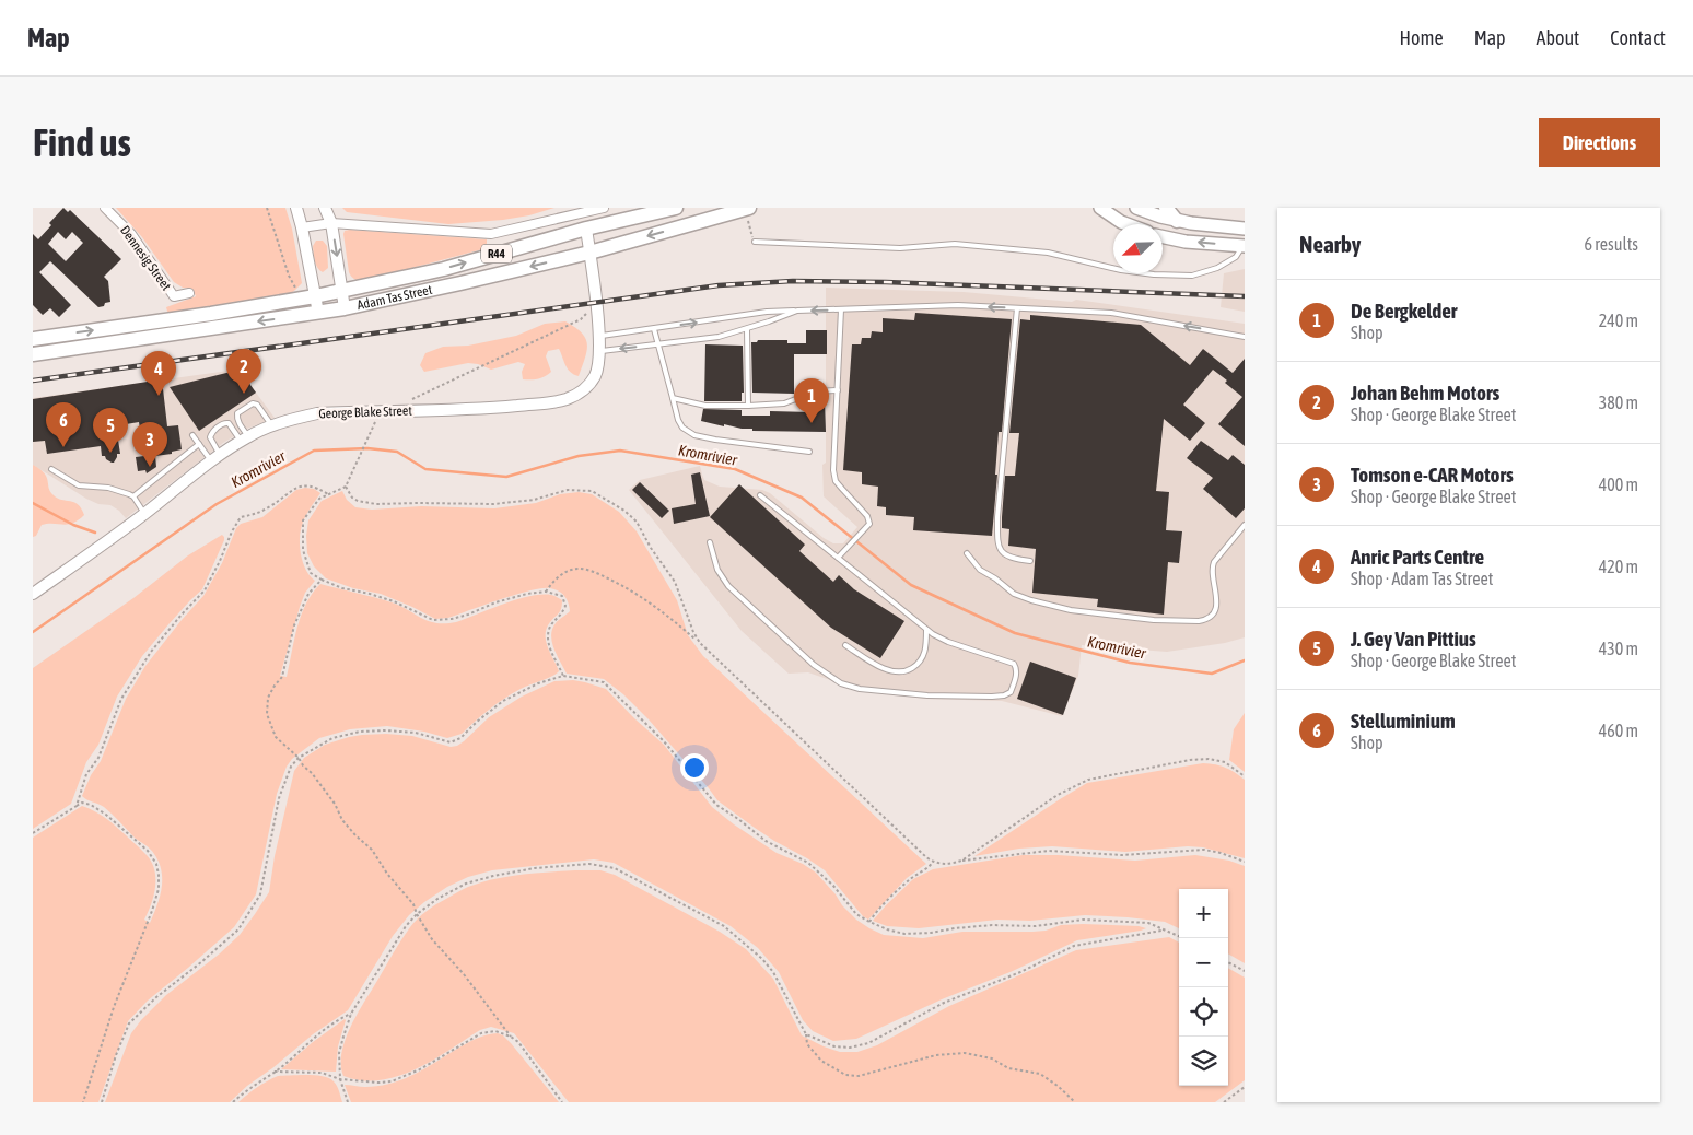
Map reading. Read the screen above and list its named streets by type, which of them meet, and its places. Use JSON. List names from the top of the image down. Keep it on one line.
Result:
{"streets":{"main road":["R44","Adam Tas Street"],"street":["Dennesig Street","George Blake Street"]},"crossings":[["Adam Tas Street","George Blake Street"]],"water":["Kromrivier"],"north":"bottom left","page":{"header":"Map","nav":["Home","Map","About","Contact"],"buttons":"Directions","title":"Find us","heading":["Nearby","6 results"],"list":[{"mark":"1","name":"De Bergkelder","note":"Shop","value":"240 m"},{"mark":"2","name":"Johan Behm Motors","note":"Shop · George Blake Street","value":"380 m"},{"mark":"3","name":"Tomson e-CAR Motors","note":"Shop · George Blake Street","value":"400 m"},{"mark":"4","name":"Anric Parts Centre","note":"Shop · Adam Tas Street","value":"420 m"},{"mark":"5","name":"J. Gey Van Pittius","note":"Shop · George Blake Street","value":"430 m"},{"mark":"6","name":"Stelluminium","note":"Shop","value":"460 m"}],"pins":["2","4","1","6","5","3"],"map_buttons":["+","−"]}}
